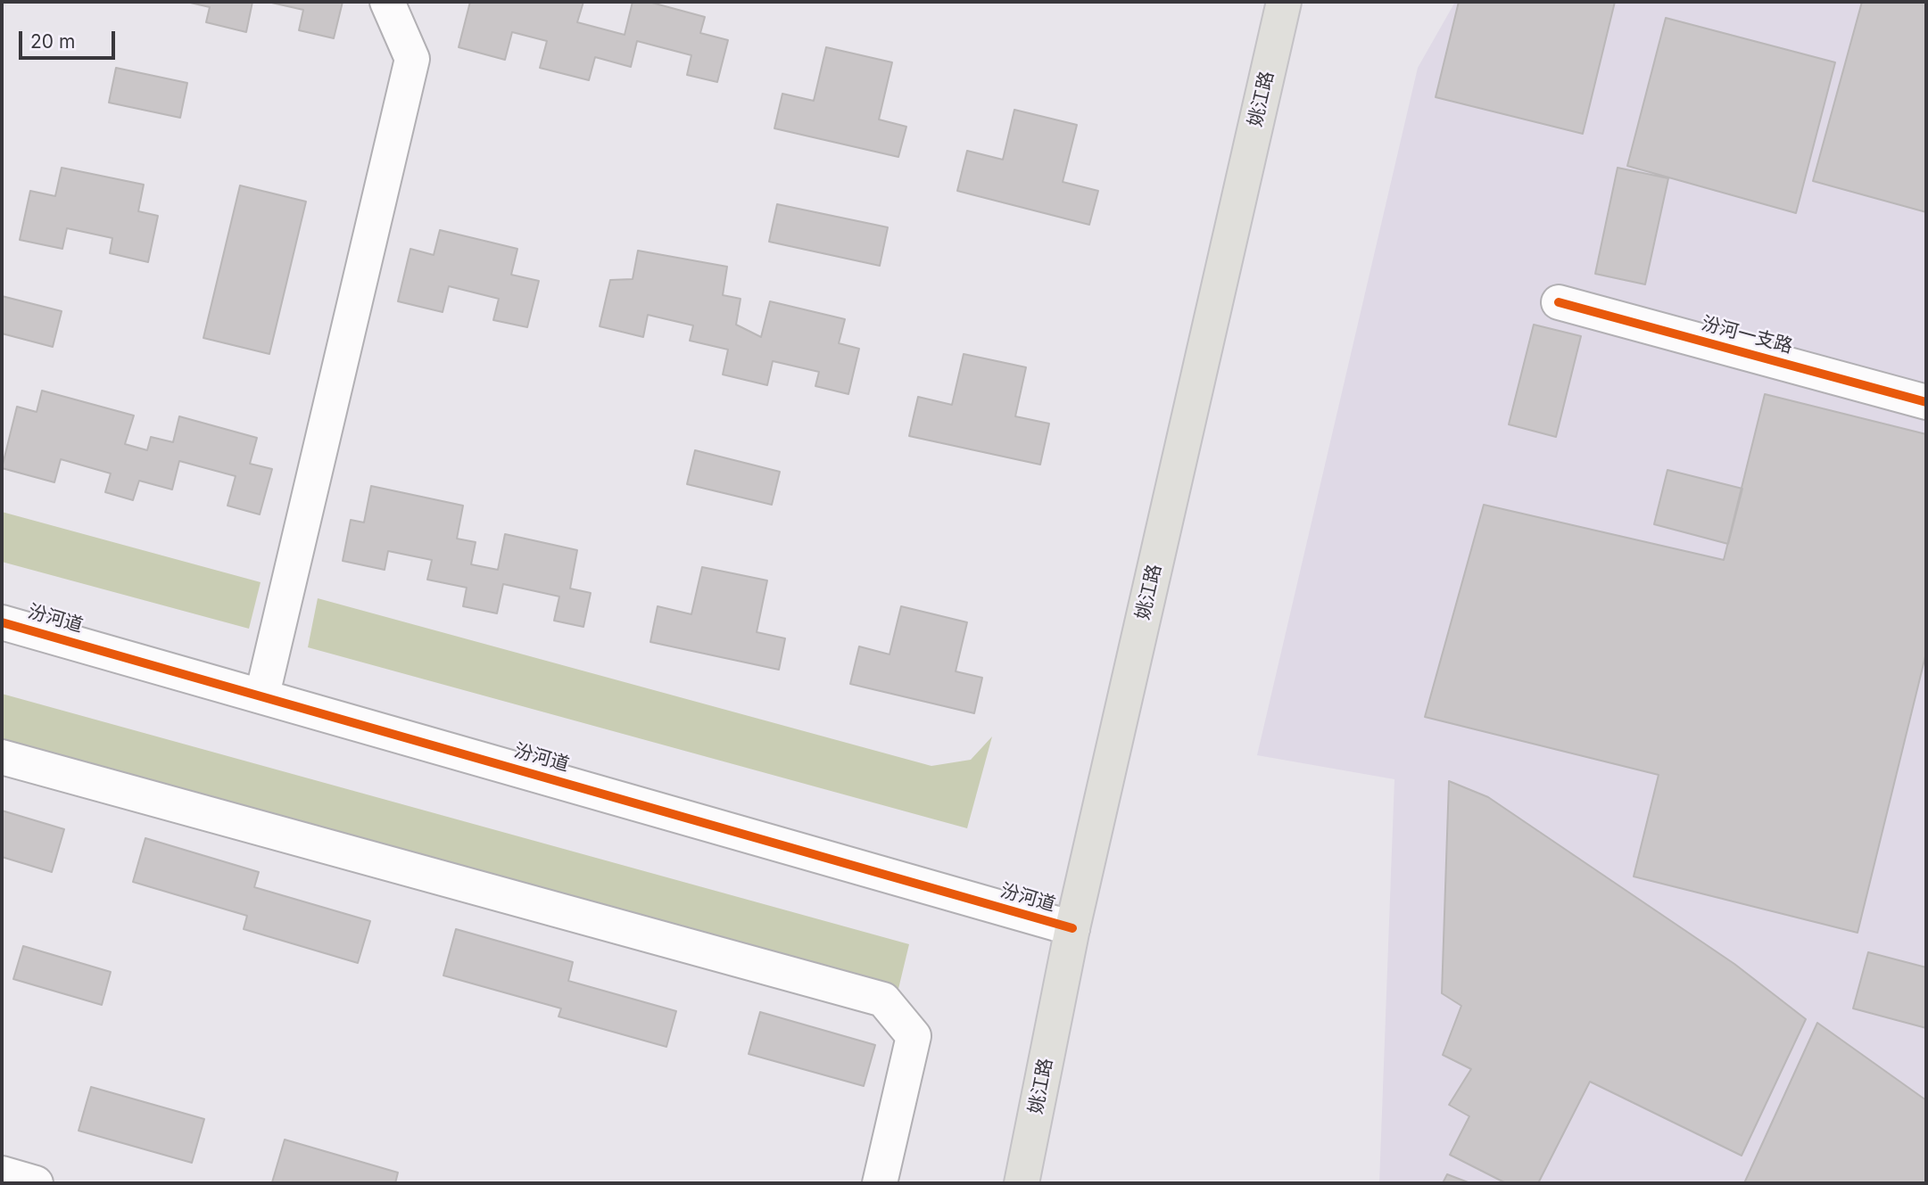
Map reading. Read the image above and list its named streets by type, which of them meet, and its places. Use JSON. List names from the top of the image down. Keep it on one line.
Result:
{"streets":{"main road":["姚江路"],"street":["汾河一支路","汾河道"]},"crossings":[["姚江路","汾河道"]],"scale_bar":"20 m"}
